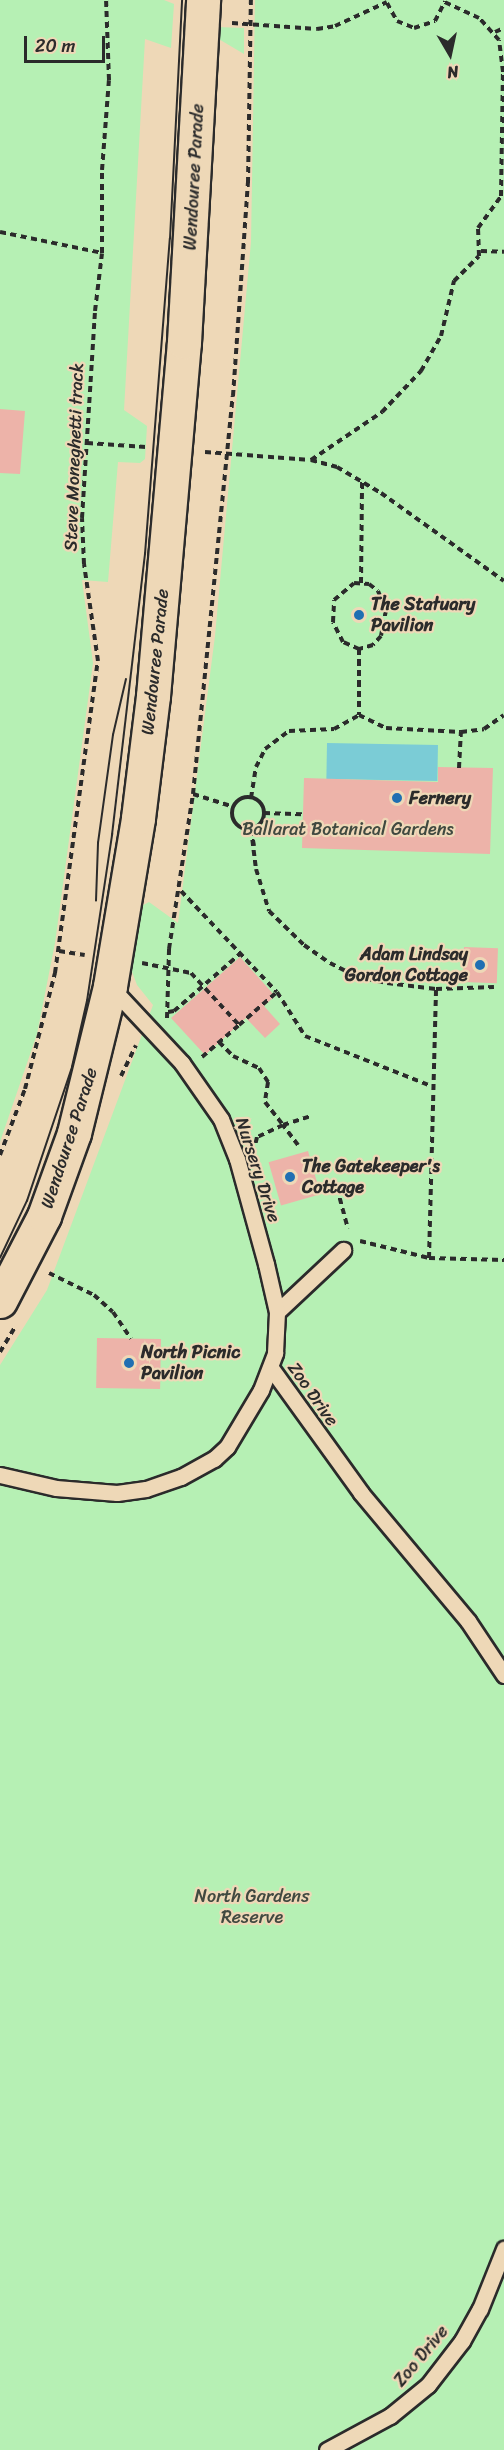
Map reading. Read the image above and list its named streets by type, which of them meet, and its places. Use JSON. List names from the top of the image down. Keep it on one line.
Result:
{"streets":{"street":["Wendouree Parade"],"lane":["Nursery Drive","Zoo Drive"],"path":["Steve Moneghetti track"]},"crossings":[["Wendouree Parade","Nursery Drive"],["Nursery Drive","Zoo Drive"]],"parks":["Ballarat Botanical Gardens","North Gardens Reserve"],"places":["The Statuary Pavilion","Fernery","Adam Lindsay Gordon Cottage","The Gatekeeper's Cottage","North Picnic Pavilion"],"scale_bar":"20 m","north":"bottom"}
